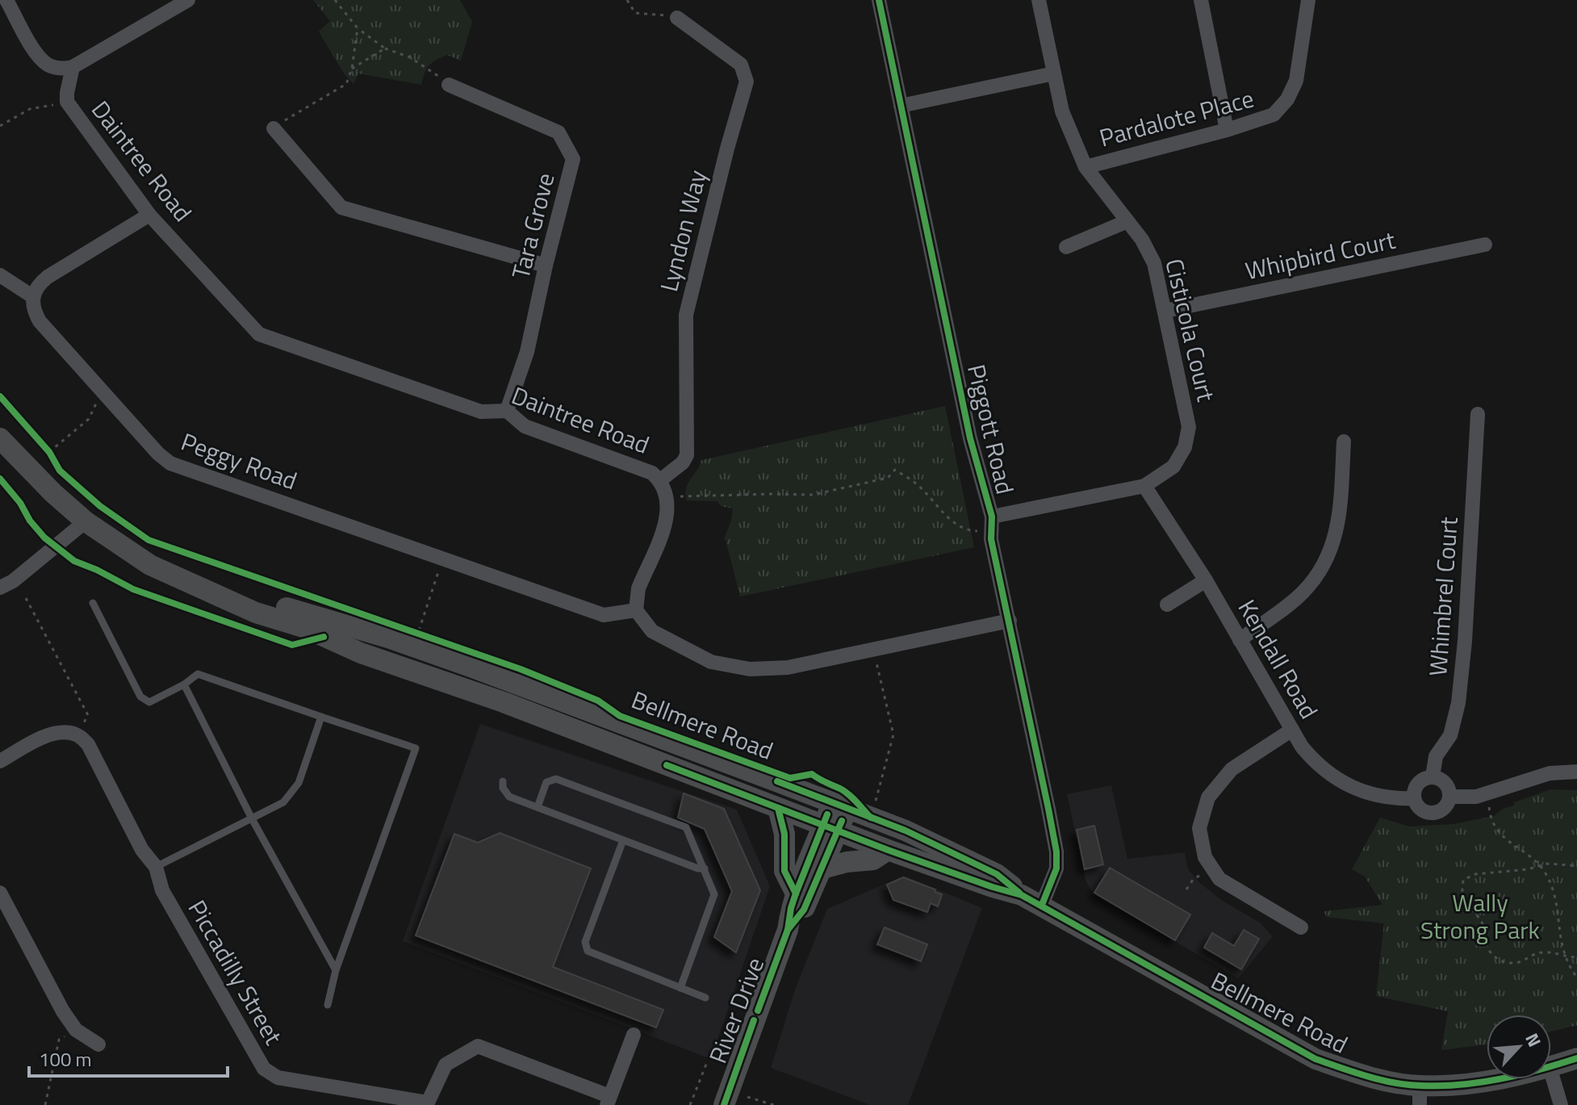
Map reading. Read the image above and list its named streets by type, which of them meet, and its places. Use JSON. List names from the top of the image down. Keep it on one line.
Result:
{"streets":{"main road":["Bellmere Road","River Drive"],"street":["Pardalote Place","Daintree Road","Tara Grove","Lyndon Way","Whipbird Court","Cisticola Court","Piggott Road","Peggy Road","Whimbrel Court","Kendall Road","Piccadilly Street"]},"crossings":[["Pardalote Place","Cisticola Court"],["Daintree Road","Tara Grove"],["Daintree Road","Lyndon Way"],["Whipbird Court","Cisticola Court"],["Cisticola Court","Piggott Road"],["Cisticola Court","Kendall Road"],["Piggott Road","Bellmere Road"],["Whimbrel Court","Kendall Road"],["Bellmere Road","River Drive"]],"parks":["Wally Strong Park"],"scale_bar":"100 m","north":"top right"}
